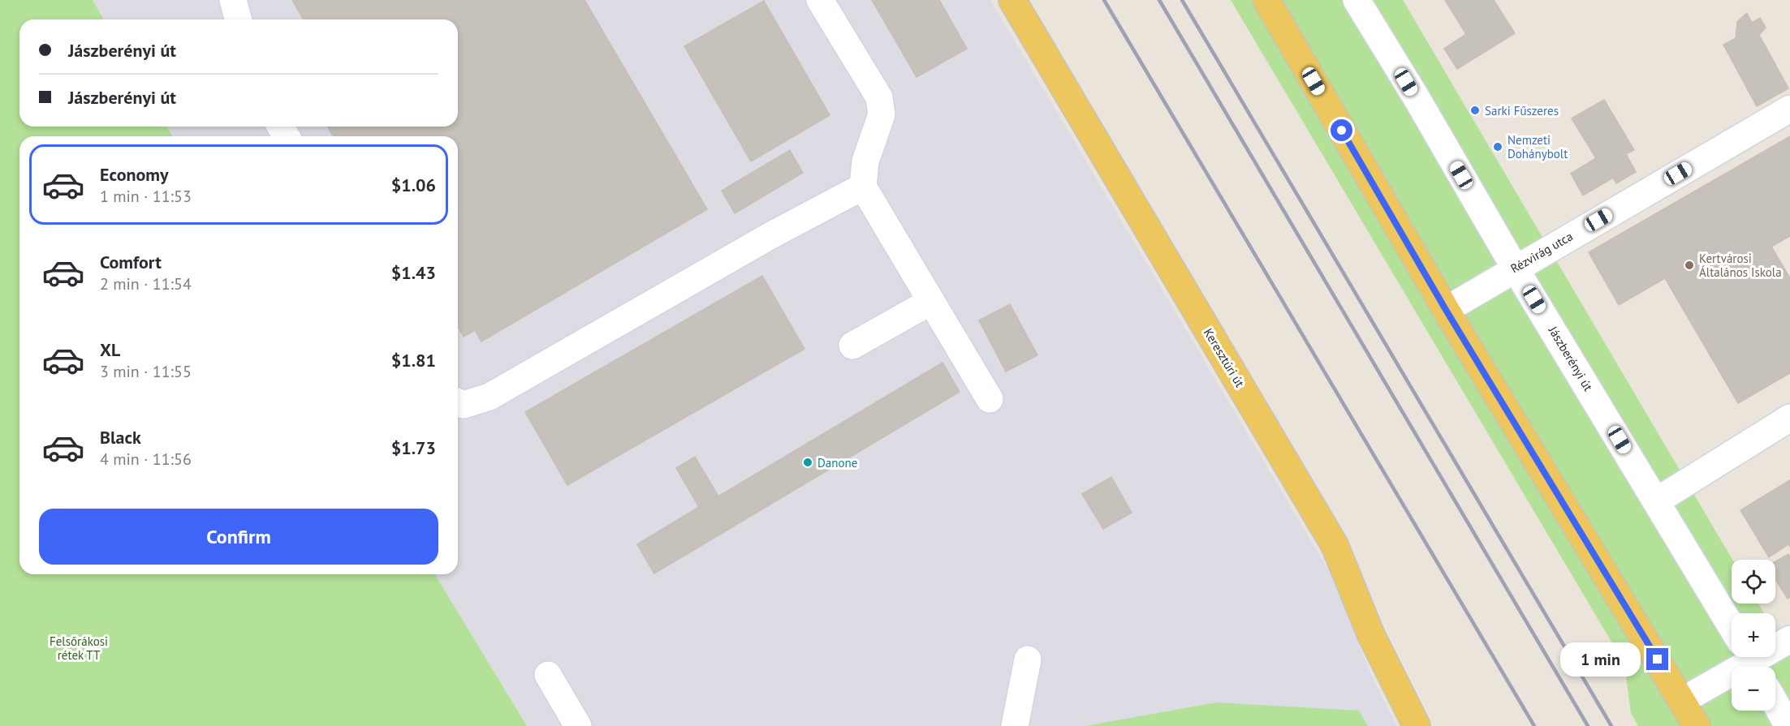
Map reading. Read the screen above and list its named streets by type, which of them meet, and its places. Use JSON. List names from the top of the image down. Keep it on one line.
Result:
{"streets":{"main road":["Keresztúri út"],"street":["Rézvirág utca","Jászberényi út"]},"crossings":[["Rézvirág utca","Jászberényi út"]],"parks":["Felsőrákosi rétek TT"],"places":["Sarki Fűszeres","Nemzeti Dohánybolt","Kertvárosi Általános Iskola","Danone"],"page":{"banner":["Jászberényi út","Jászberényi út"],"list":[{"name":"Economy","note":"1 min · 11:53","value":"$1.06"},{"name":"Comfort","note":"2 min · 11:54","value":"$1.43"},{"name":"XL","note":"3 min · 11:55","value":"$1.81"},{"name":"Black","note":"4 min · 11:56","value":"$1.73"}],"buttons":"Confirm","map_buttons":["+","−"],"bubble":"1 min"}}
